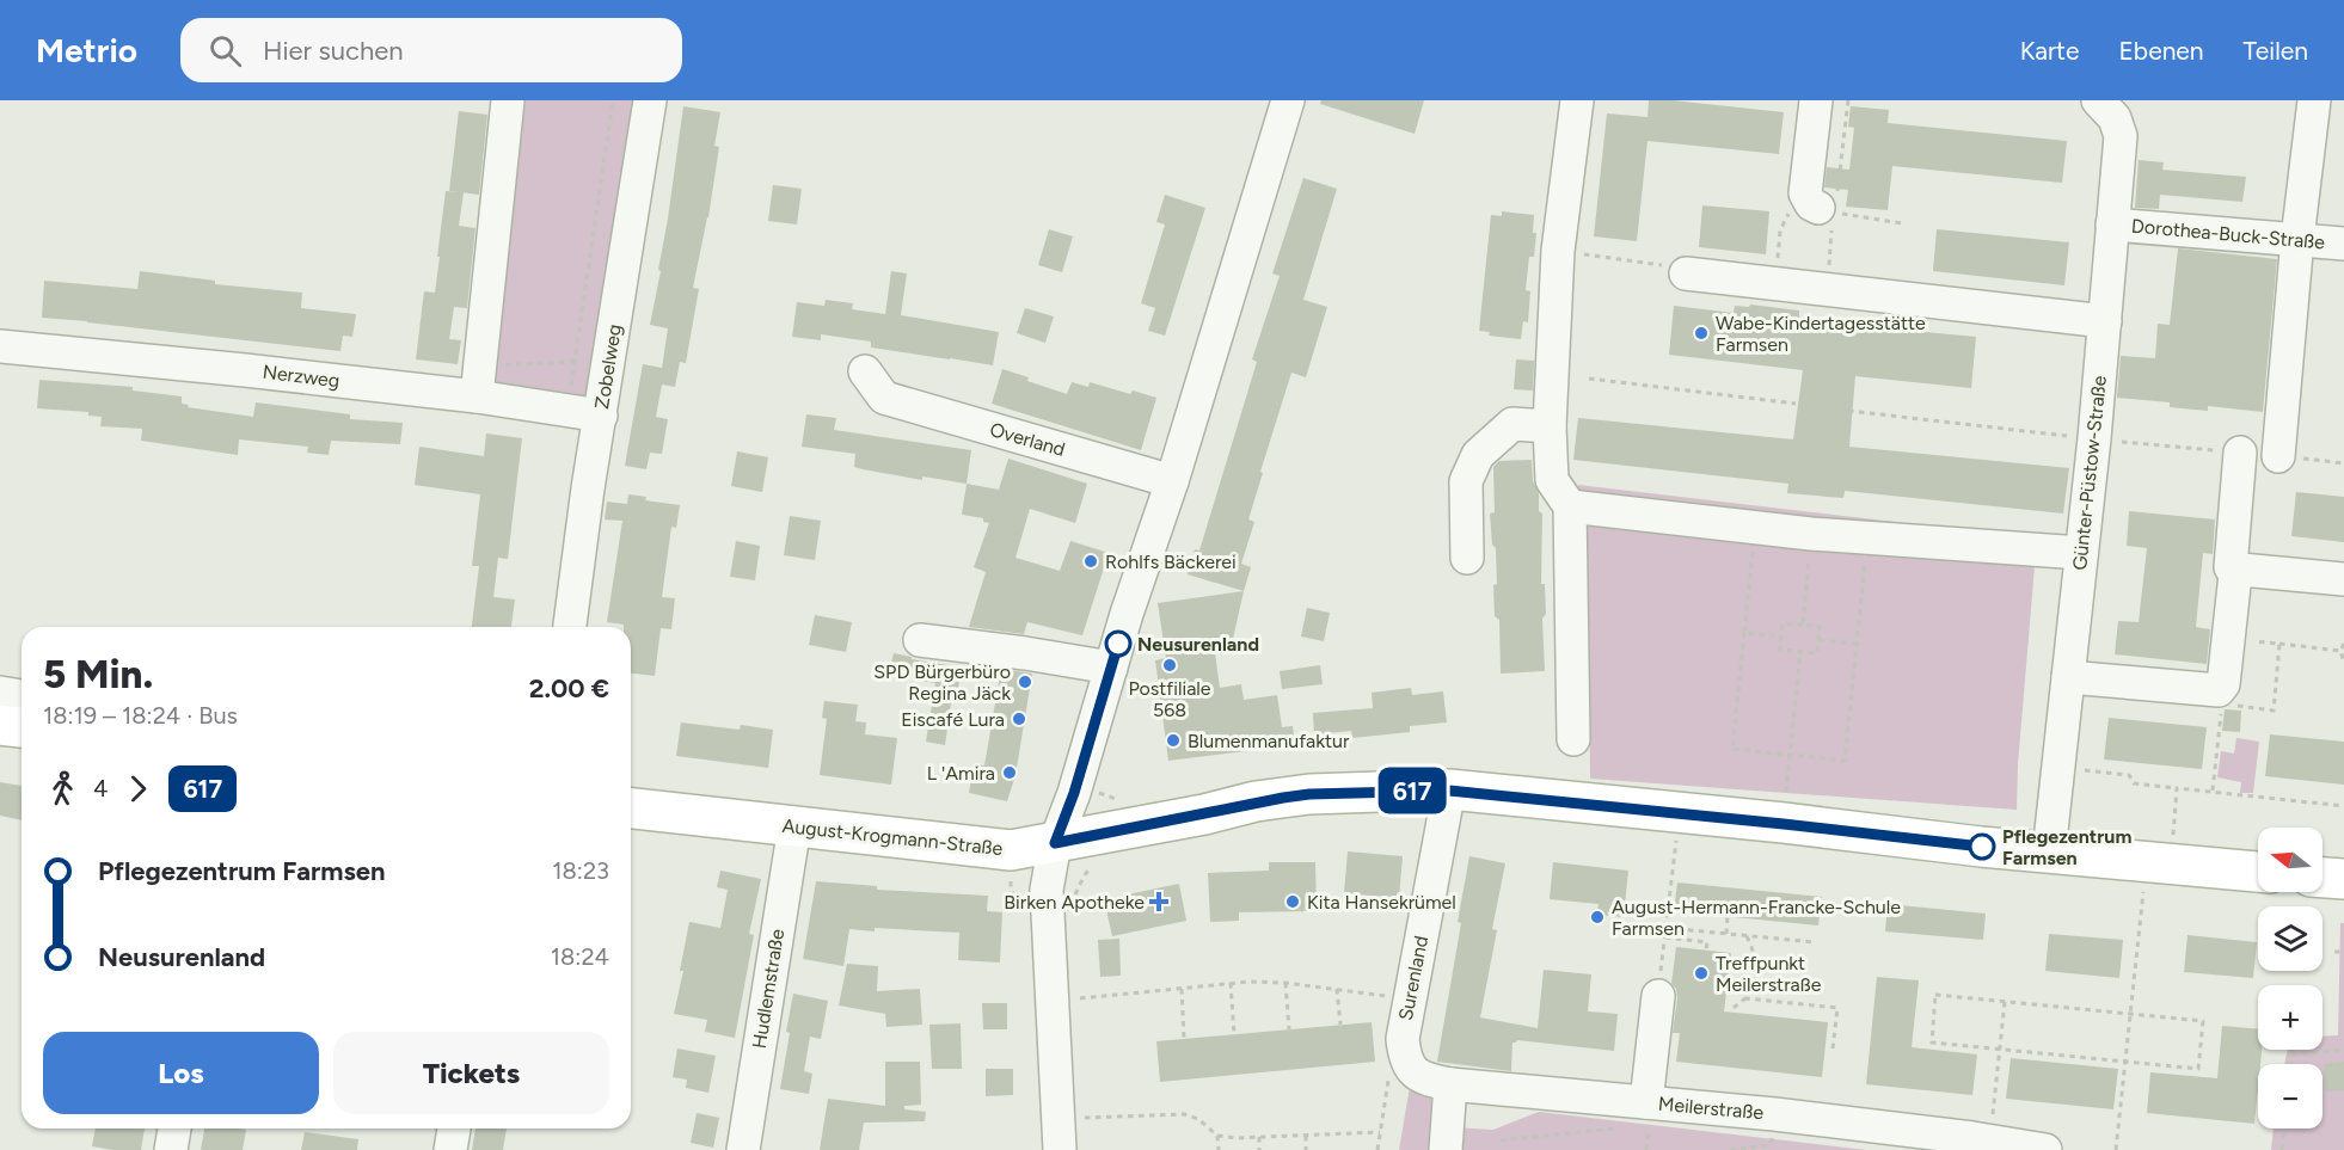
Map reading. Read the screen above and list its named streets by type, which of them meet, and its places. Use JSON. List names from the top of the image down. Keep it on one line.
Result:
{"streets":{"main road":["August-Krogmann-Straße"],"street":["Dorothea-Buck-Straße","Zobelweg","Nerzweg","Overland","Günter-Püstow-Straße","Surenland","Hudlemstraße","Meilerstraße"]},"crossings":[["Dorothea-Buck-Straße","Günter-Püstow-Straße"],["Zobelweg","Nerzweg"],["Günter-Püstow-Straße","August-Krogmann-Straße"],["August-Krogmann-Straße","Surenland"],["August-Krogmann-Straße","Hudlemstraße"],["Surenland","Meilerstraße"]],"places":{"other":["Wabe-Kindertagesstätte Farmsen","Rohlfs Bäckerei","Neusurenland","Postfiliale 568","SPD Bürgerbüro Regina Jäck","Eiscafé Lura","Blumenmanufaktur","L 'Amira","Pflegezentrum Farmsen","Kita Hansekrümel","August-Hermann-Francke-Schule Farmsen","Treffpunkt Meilerstraße"],"health":["Birken Apotheke"]},"lines":["bus line 617"],"north":"left","page":{"header":"Metrio","search":"Hier suchen","nav":["Karte","Ebenen","Teilen"],"on_map":"617","heading":["5 Min.","18:19 – 18:24 · Bus","2.00 €"],"legs":["4","617"],"map_buttons":["+","−"],"list":[{"name":"Pflegezentrum Farmsen","value":"18:23"},{"name":"Neusurenland","value":"18:24"}],"buttons":["Los","Tickets"]}}
